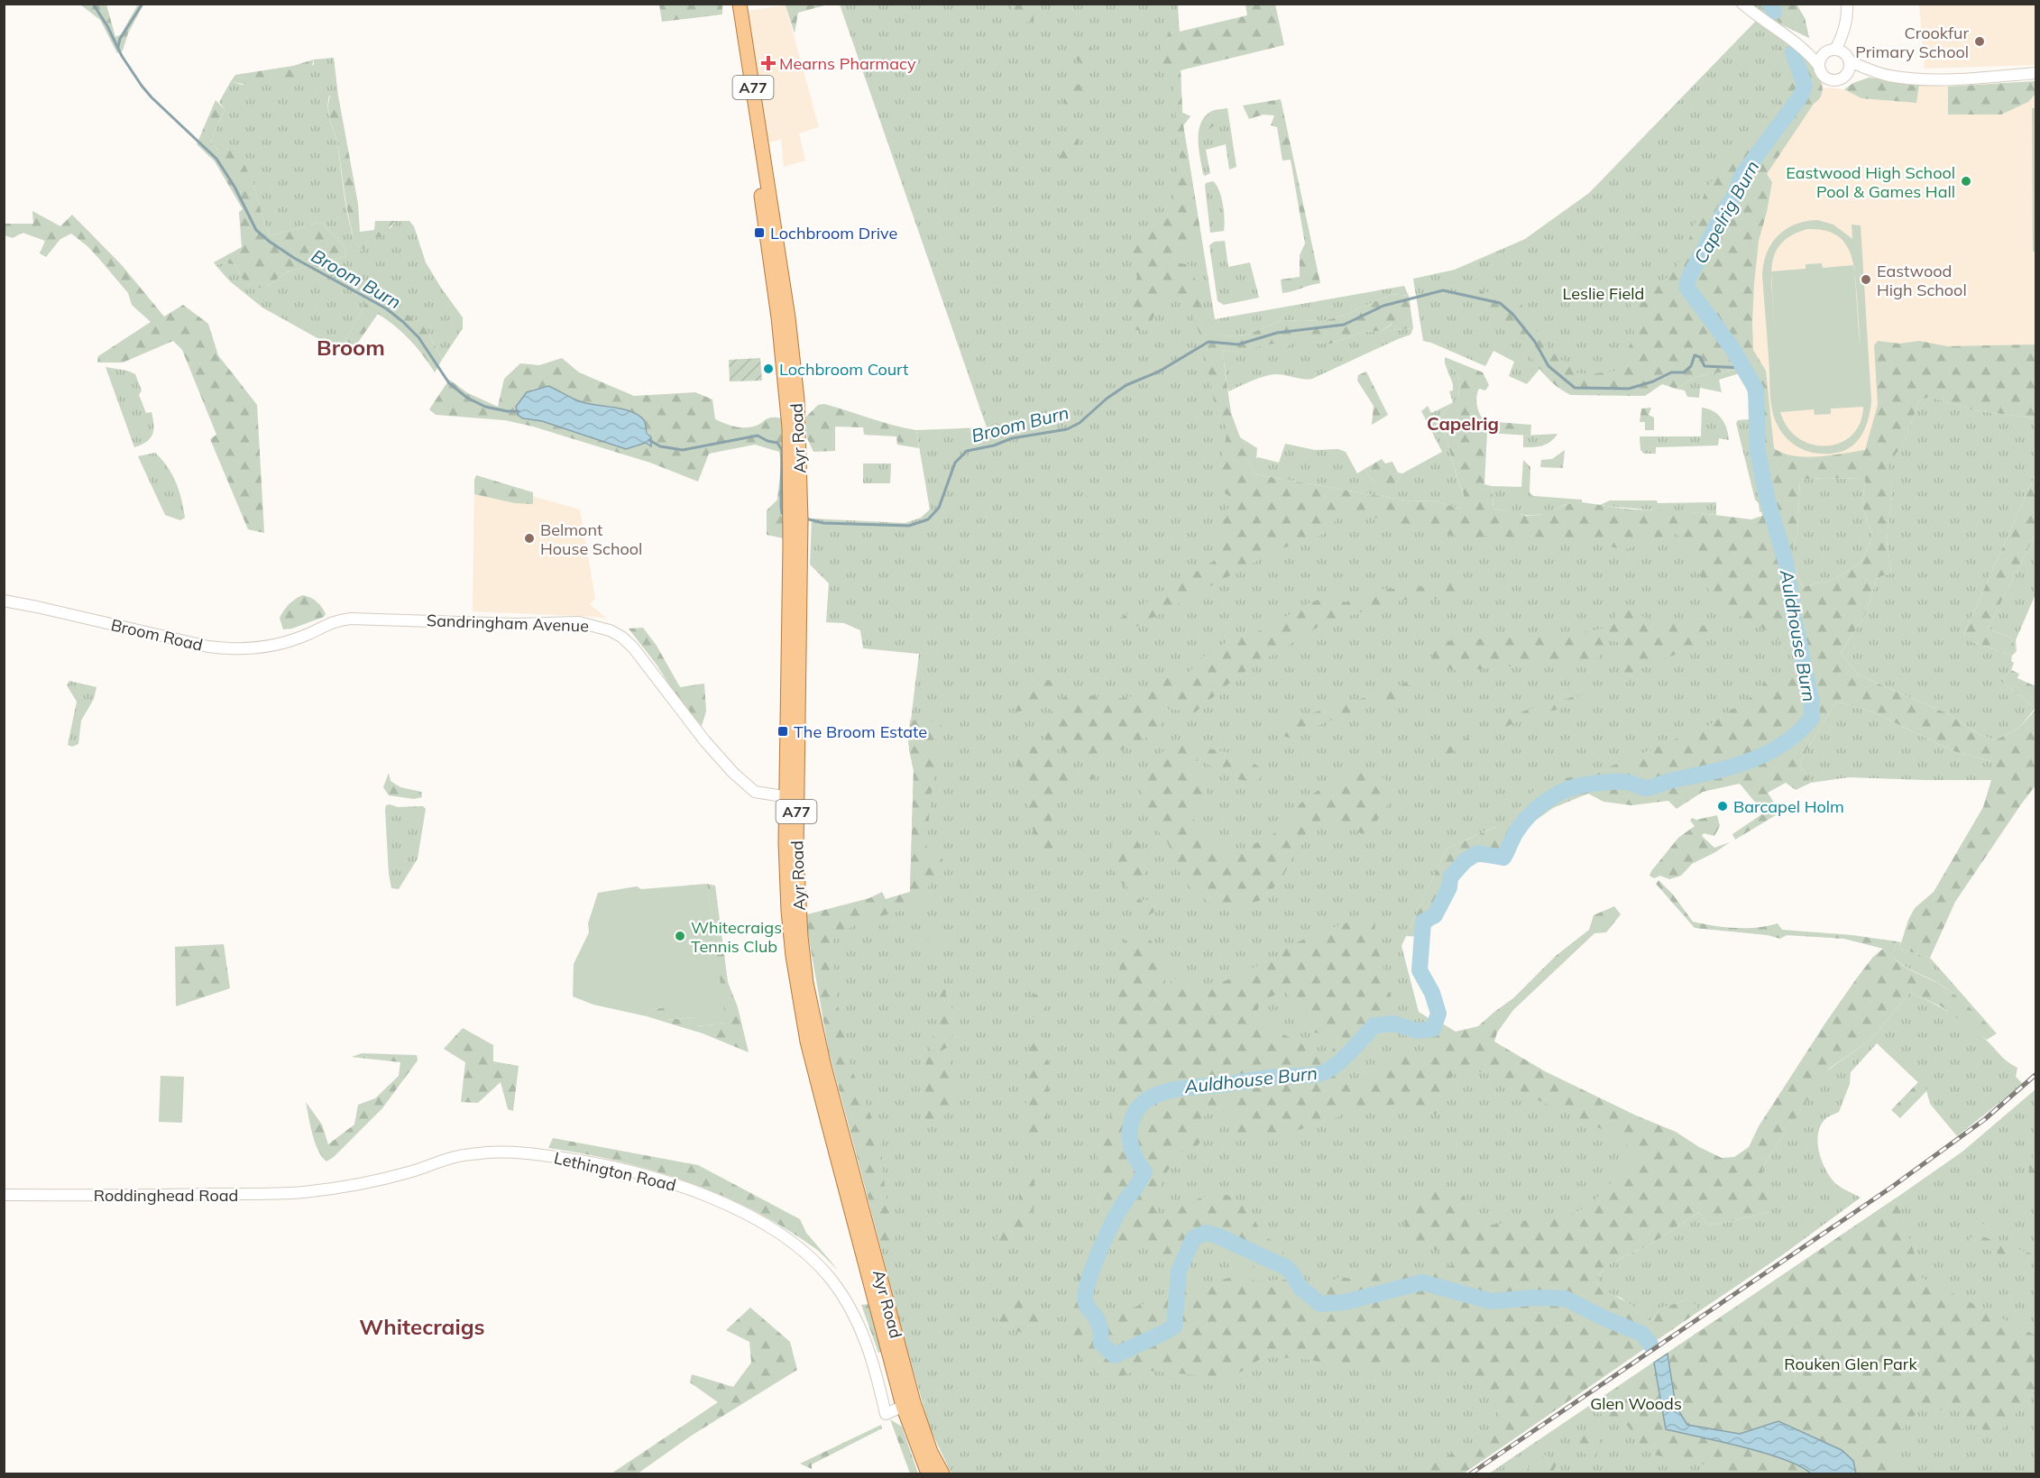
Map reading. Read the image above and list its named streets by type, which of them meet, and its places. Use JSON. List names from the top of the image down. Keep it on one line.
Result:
{"streets":{"main road":["A77","Ayr Road"],"street":["Sandringham Avenue","Broom Road","Lethington Road","Roddinghead Road"]},"crossings":[["Ayr Road","Sandringham Avenue"],["Ayr Road","Lethington Road"],["Sandringham Avenue","Broom Road"],["Lethington Road","Roddinghead Road"]],"districts":["Broom","Capelrig","Whitecraigs"],"water":["Capelrig Burn","Broom Burn","Auldhouse Burn"],"parks":["Leslie Field","Rouken Glen Park","Glen Woods"],"places":{"other":["Crookfur Primary School","Eastwood High School Pool & Games Hall","Eastwood High School","Lochbroom Court","Belmont House School","Barcapel Holm","Whitecraigs Tennis Club"],"health":["Mearns Pharmacy"],"transit":["Lochbroom Drive","The Broom Estate"]}}
